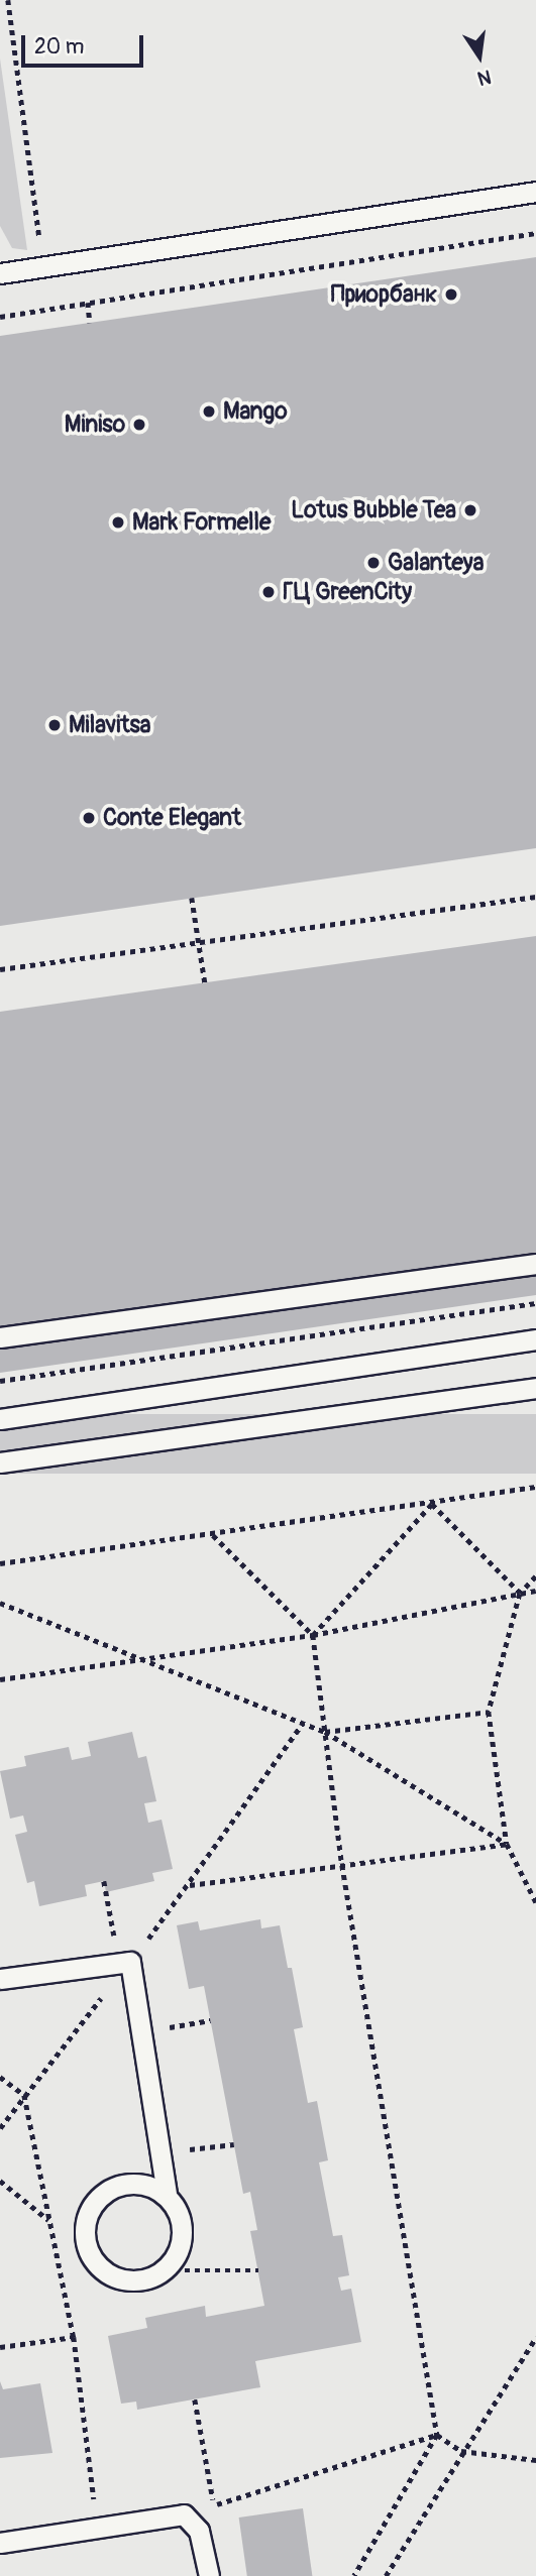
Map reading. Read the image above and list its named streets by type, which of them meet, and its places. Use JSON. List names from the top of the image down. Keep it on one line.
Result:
{"places":["Приорбанк","Mango","Miniso","Lotus Bubble Tea","Mark Formelle","Galanteya","ГЦ GreenCity","Milavitsa","Conte Elegant"],"scale_bar":"20 m","north":"bottom"}
